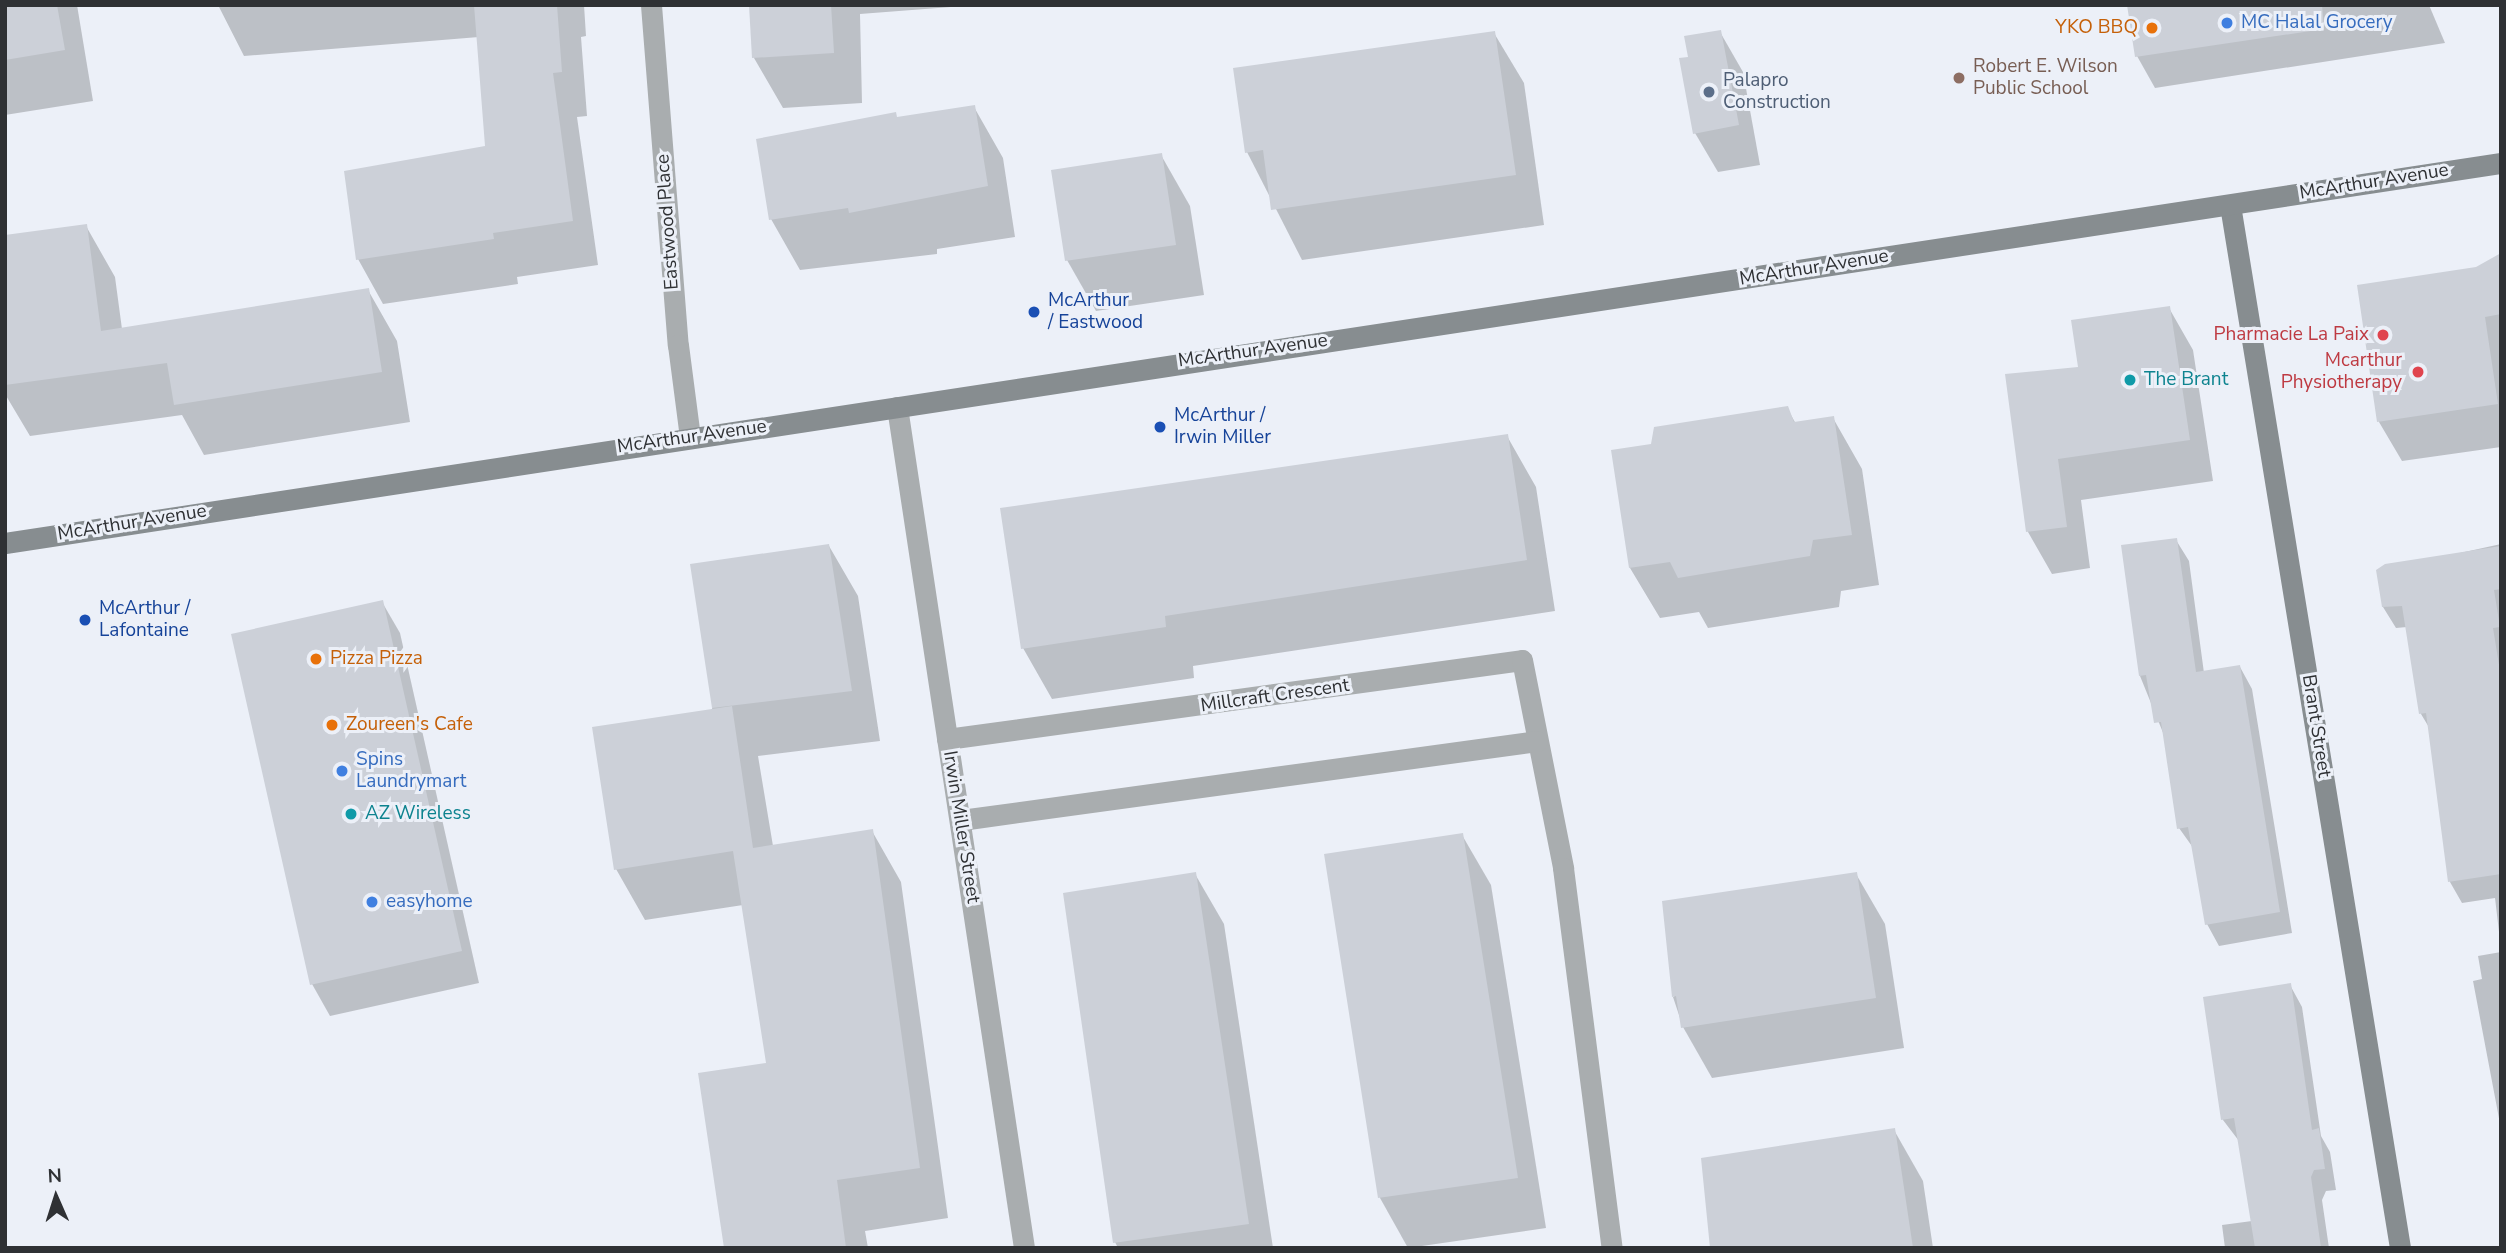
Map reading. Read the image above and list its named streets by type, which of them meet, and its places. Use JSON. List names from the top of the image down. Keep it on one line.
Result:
{"streets":{"main road":["McArthur Avenue","Brant Street"],"street":["Eastwood Place","Millcraft Crescent","Irwin Miller Street"]},"crossings":[["McArthur Avenue","Eastwood Place"],["McArthur Avenue","Brant Street"],["McArthur Avenue","Irwin Miller Street"],["Millcraft Crescent","Irwin Miller Street"]],"places":["MC Halal Grocery","YKO BBQ","Robert E. Wilson Public School","Palapro Construction","McArthur / Eastwood","Pharmacie La Paix","Mcarthur Physiotherapy","The Brant","McArthur / Irwin Miller","McArthur / Lafontaine","Pizza Pizza","Zoureen's Cafe","Spins Laundrymart","AZ Wireless","easyhome"],"north":"top"}
